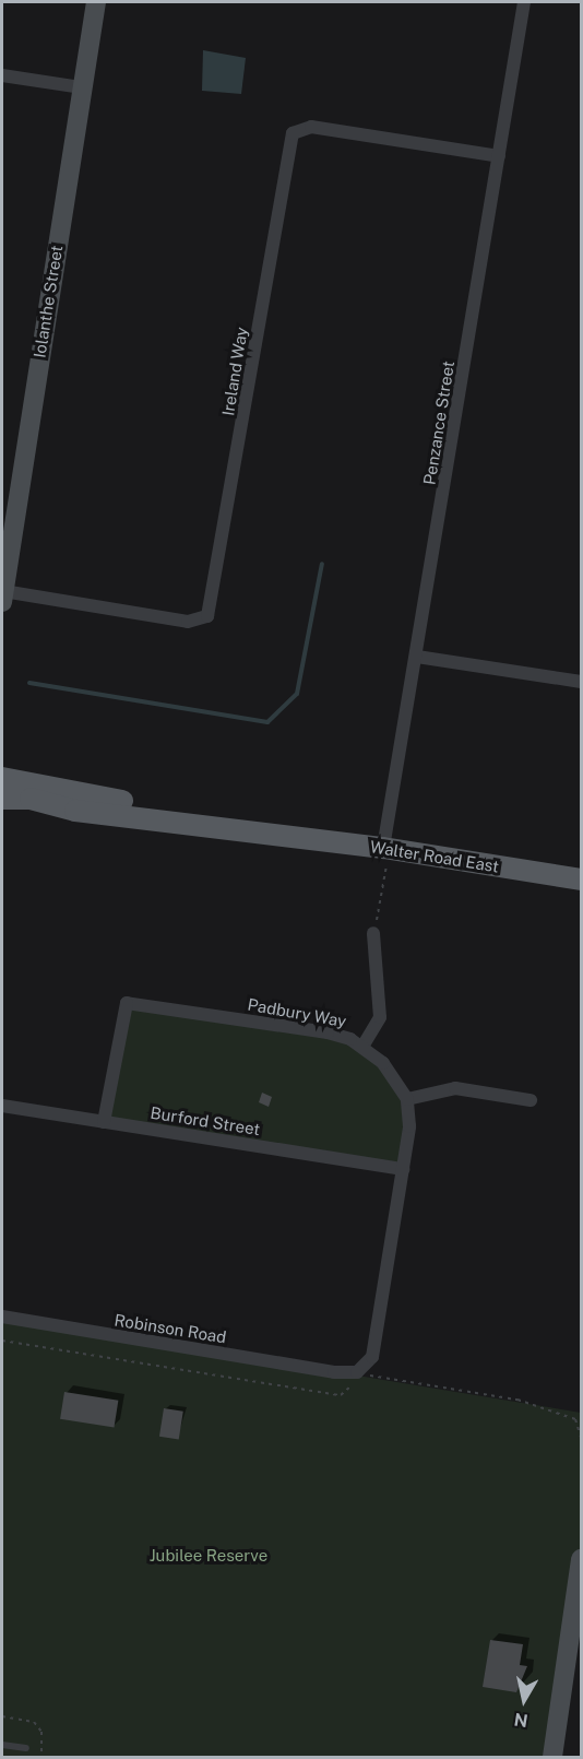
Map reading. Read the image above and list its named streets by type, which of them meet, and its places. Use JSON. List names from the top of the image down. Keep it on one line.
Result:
{"streets":{"main road":["Walter Road East"],"street":["Iolanthe Street","Ireland Way","Penzance Street","Padbury Way","Burford Street","Robinson Road"]},"crossings":[["Iolanthe Street","Ireland Way"],["Ireland Way","Penzance Street"],["Penzance Street","Walter Road East"],["Padbury Way","Burford Street"]],"parks":["Jubilee Reserve"],"north":"bottom"}
